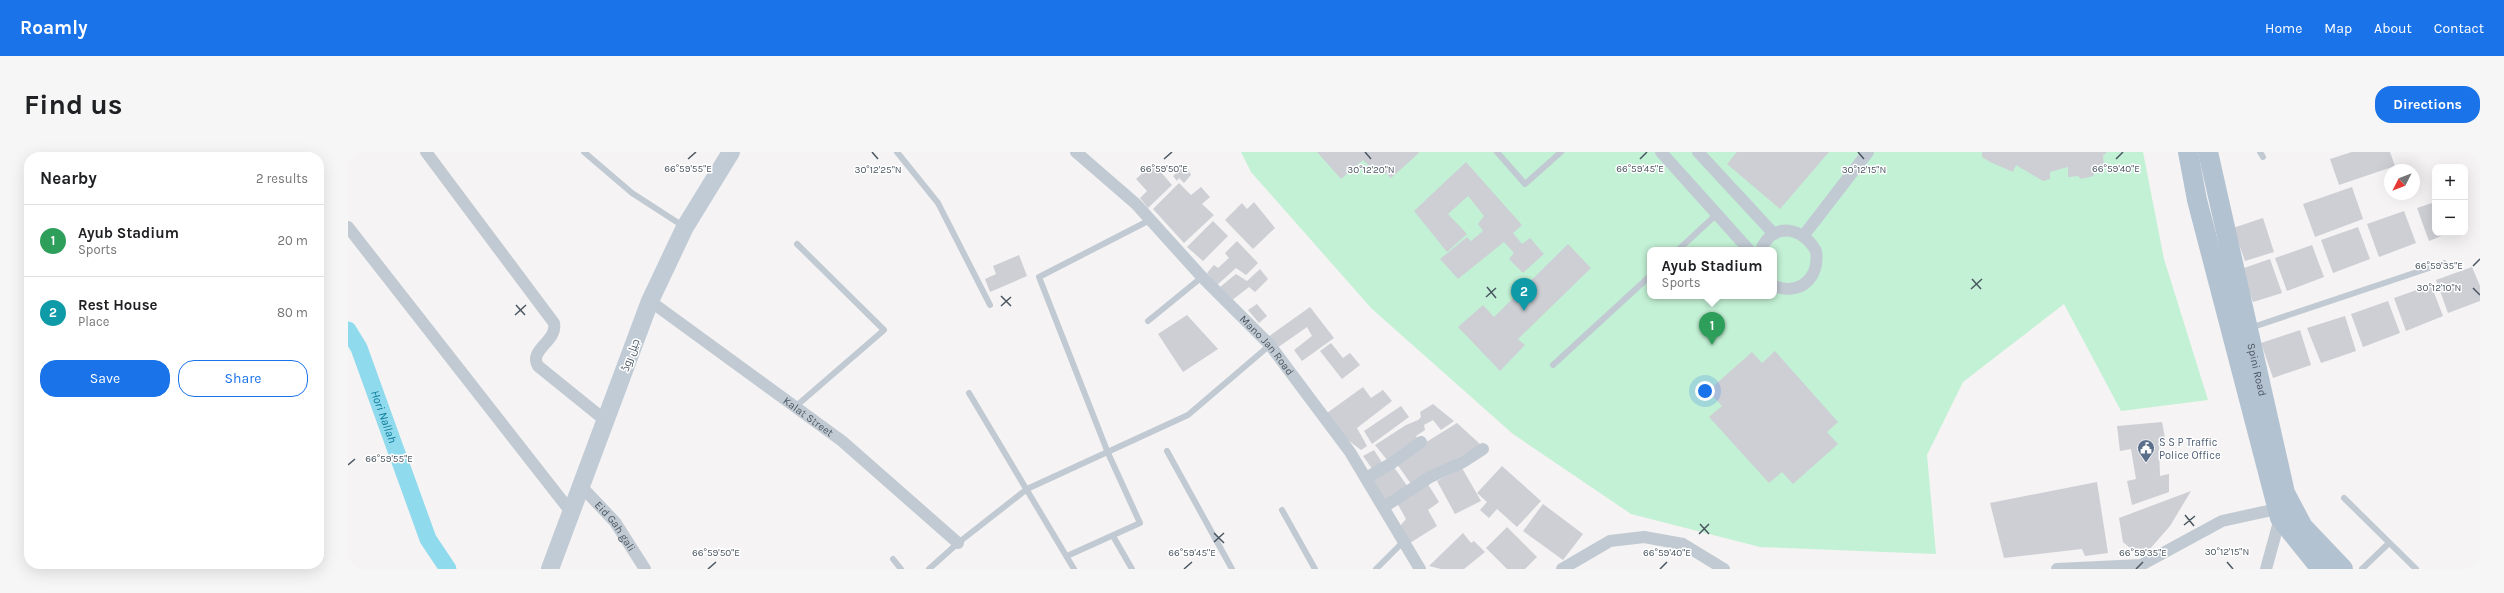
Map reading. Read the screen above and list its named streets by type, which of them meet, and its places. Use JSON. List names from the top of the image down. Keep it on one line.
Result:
{"streets":{"main road":["جیل روڈ","Spini Road"],"street":["Mano Jan Road","Kalat Street","Eid Gah gali"]},"crossings":[["جیل روڈ","Kalat Street"],["جیل روڈ","Eid Gah gali"]],"water":["Hori Nallah"],"places":{"public building":["S S P Traffic Police Office"]},"north":"bottom left","page":{"header":"Roamly","nav":["Home","Map","About","Contact"],"buttons":["Directions",["Save","Share"]],"title":"Find us","heading":["Nearby","2 results"],"map_buttons":["+","−"],"list":[{"mark":"1","name":"Ayub Stadium","note":"Sports","value":"20 m"},{"mark":"2","name":"Rest House","note":"Place","value":"80 m"}],"popup":["Ayub Stadium","Sports"],"pins":["2","1"]},"coordinates":["66°59'45\"E","66°59'40\"E","66°59'55\"E","66°59'50\"E","30°12'25\"N","30°12'20\"N","30°12'15\"N","66°59'35\"E","30°12'10\"N"]}
